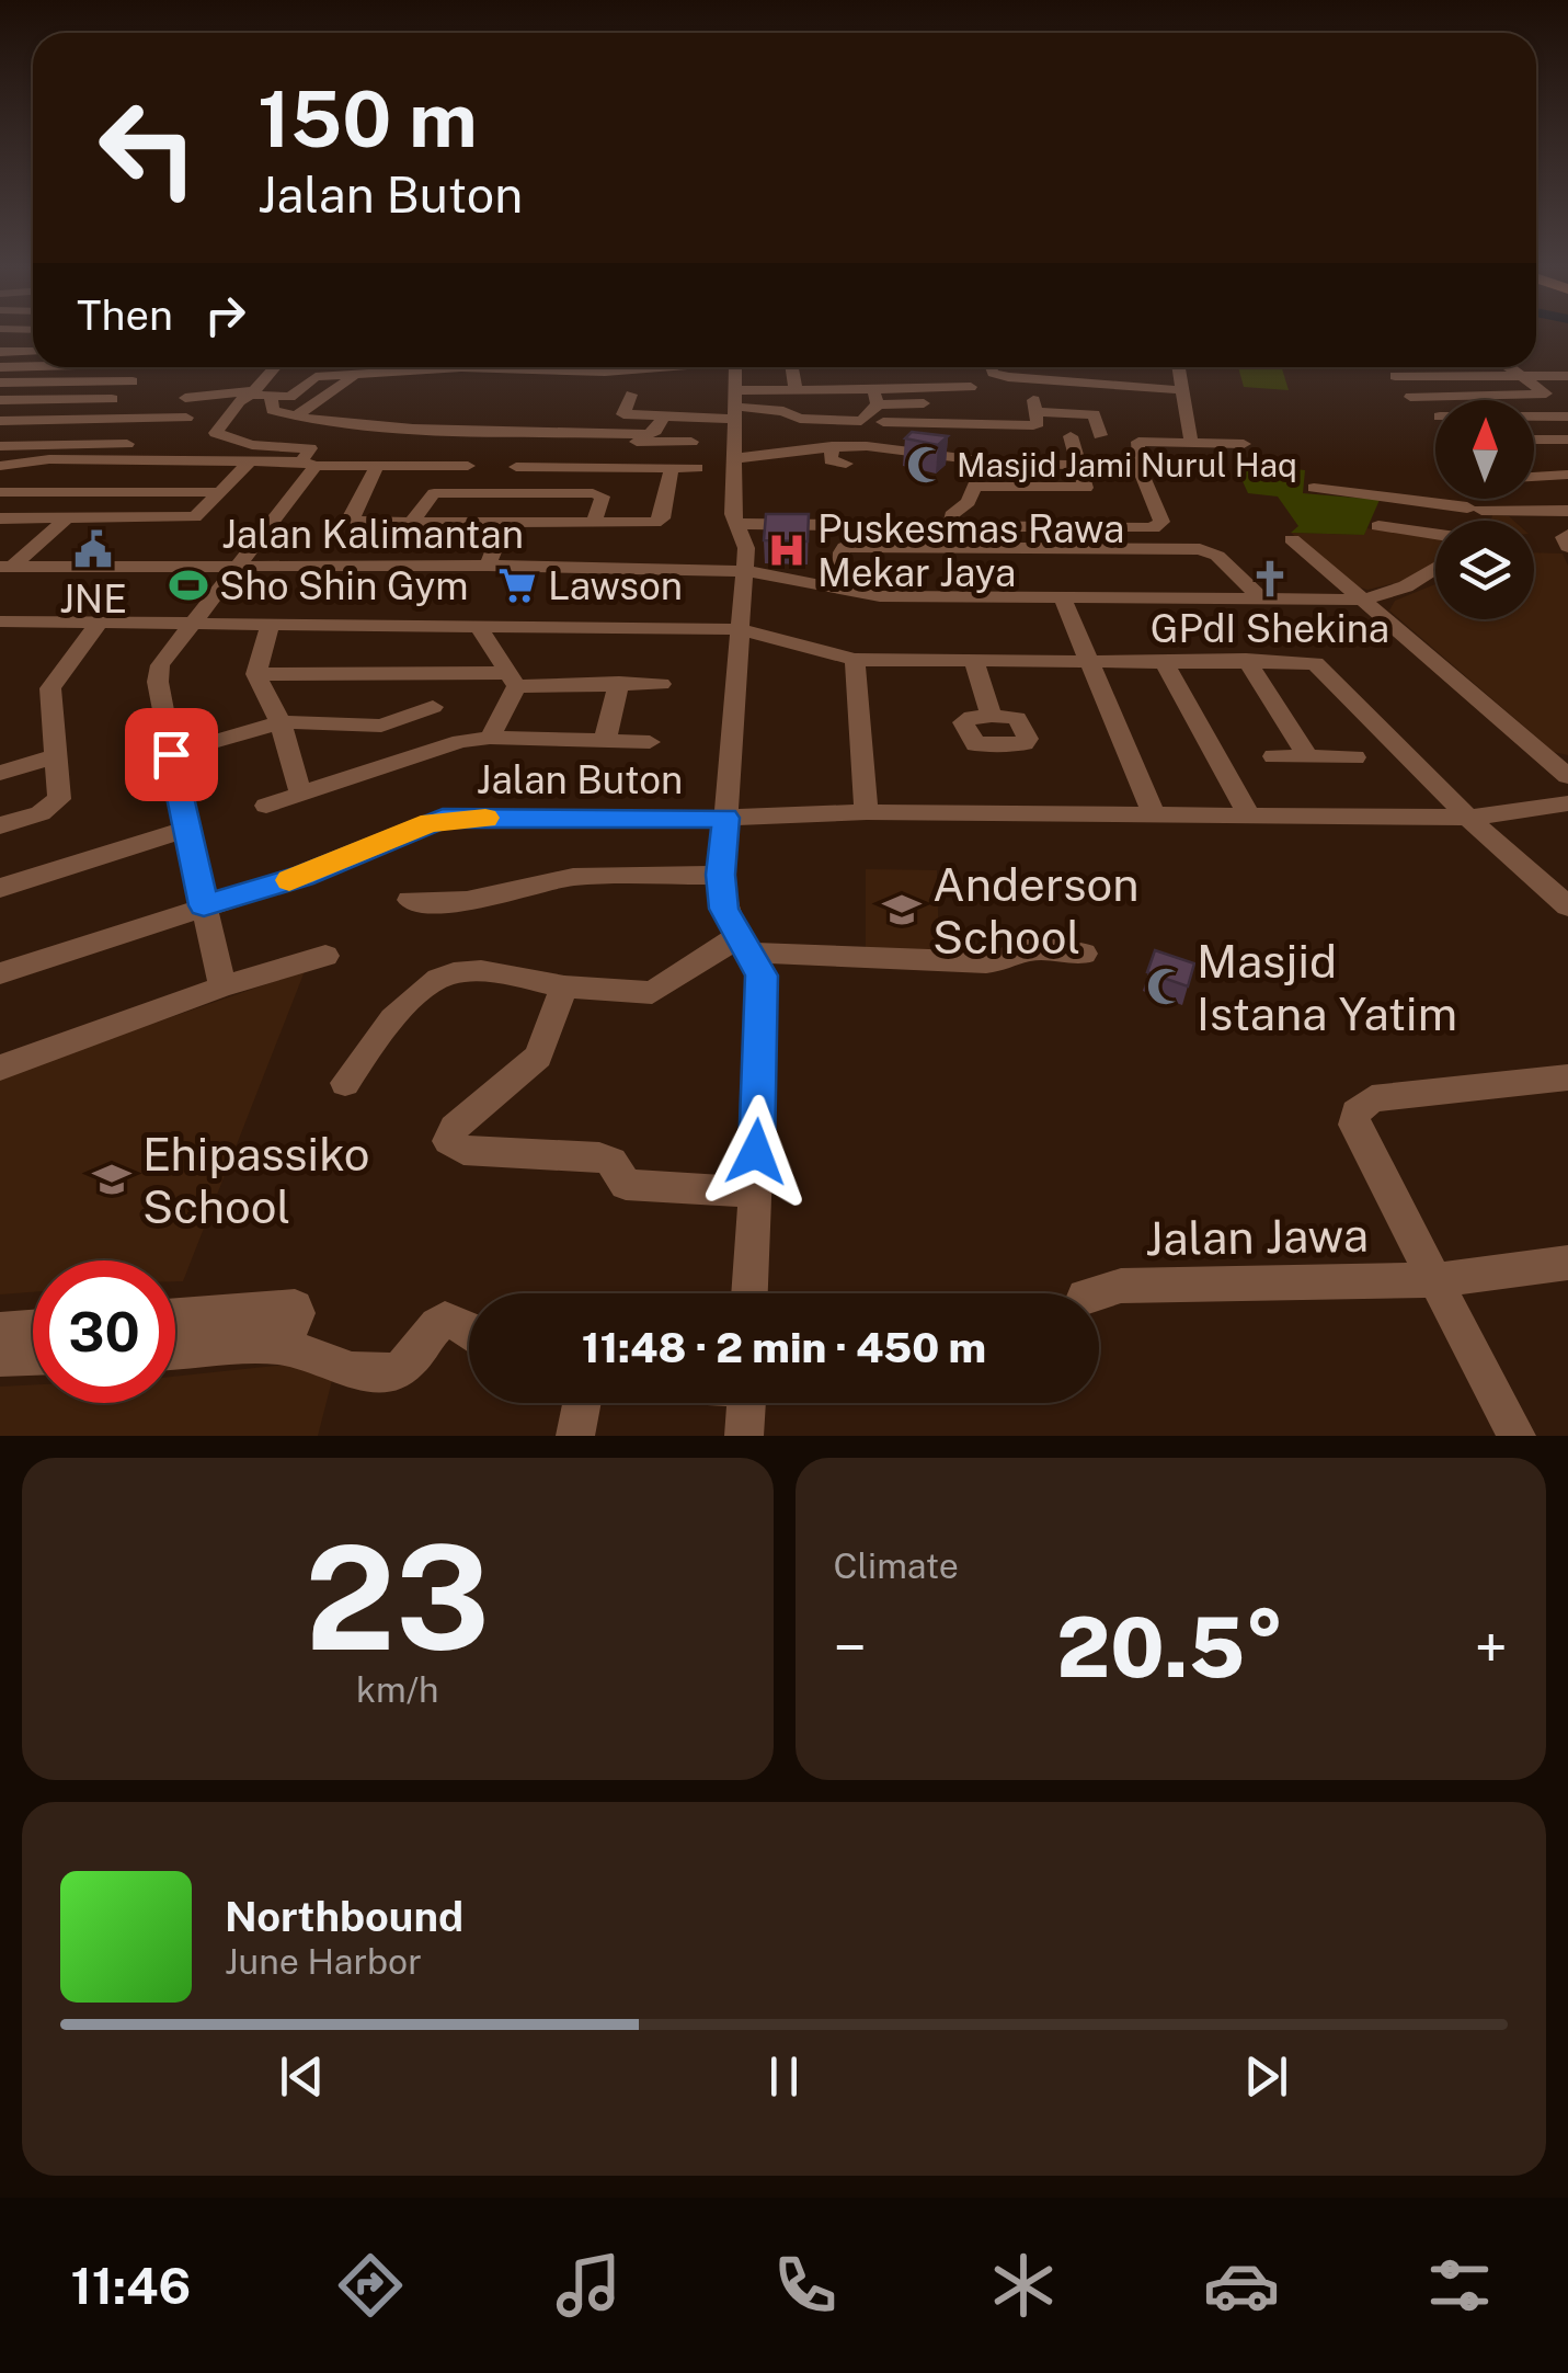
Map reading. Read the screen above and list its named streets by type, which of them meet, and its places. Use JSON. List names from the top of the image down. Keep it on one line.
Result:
{"streets":{"street":["Jalan Kalimantan","Jalan Buton","Jalan Jawa"]},"places":{"mosque":["Masjid Jami Nurul Haq","Masjid Istana Yatim"],"public building":["JNE"],"hospital":["Puskesmas Rawa Mekar Jaya"],"church":["GPdI Shekina"],"sports":["Sho Shin Gym"],"supermarket":["Lawson"],"school or university":["Anderson School","Ehipassiko School"]},"north":"top","page":{"turn":["150 m","Jalan Buton"],"then":"Then","limit":"30","trip":"11:48 · 2 min · 450 m","tile":[["23","km/h"],"Climate"],"heat":["−","20.5°","+"],"song":["Northbound","June Harbor"],"tabs":"11:46"}}
